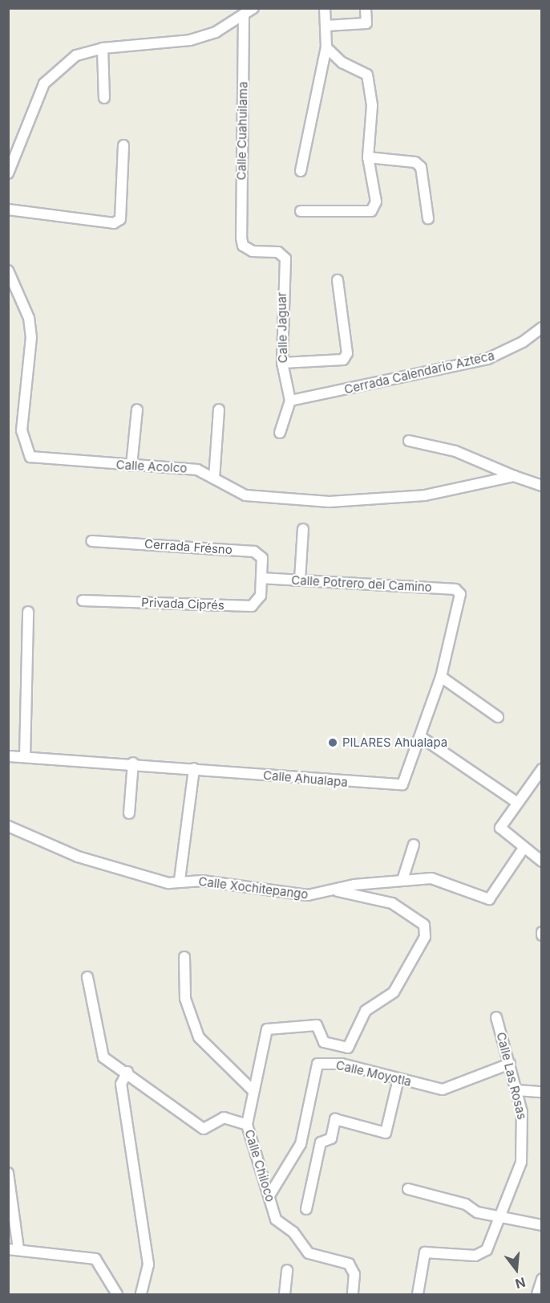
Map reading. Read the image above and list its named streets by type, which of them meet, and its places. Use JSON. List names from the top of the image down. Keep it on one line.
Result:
{"streets":{"street":["Calle Cuahuilama","Calle Jaguar","Cerrada Calendario Azteca","Calle Acolco","Cerrada Frésno","Calle Potrero del Camino","Privada Ciprés","Calle Ahualapa","Calle Xochitepango","Calle Moyotla","Calle Las Rosas","Calle Chiloco"]},"crossings":[["Calle Cuahuilama","Calle Jaguar"],["Calle Jaguar","Cerrada Calendario Azteca"],["Cerrada Frésno","Calle Potrero del Camino"],["Cerrada Frésno","Privada Ciprés"],["Calle Potrero del Camino","Privada Ciprés"],["Calle Potrero del Camino","Calle Ahualapa"],["Calle Moyotla","Calle Las Rosas"],["Calle Moyotla","Calle Chiloco"]],"places":["PILARES Ahualapa"],"north":"bottom"}
